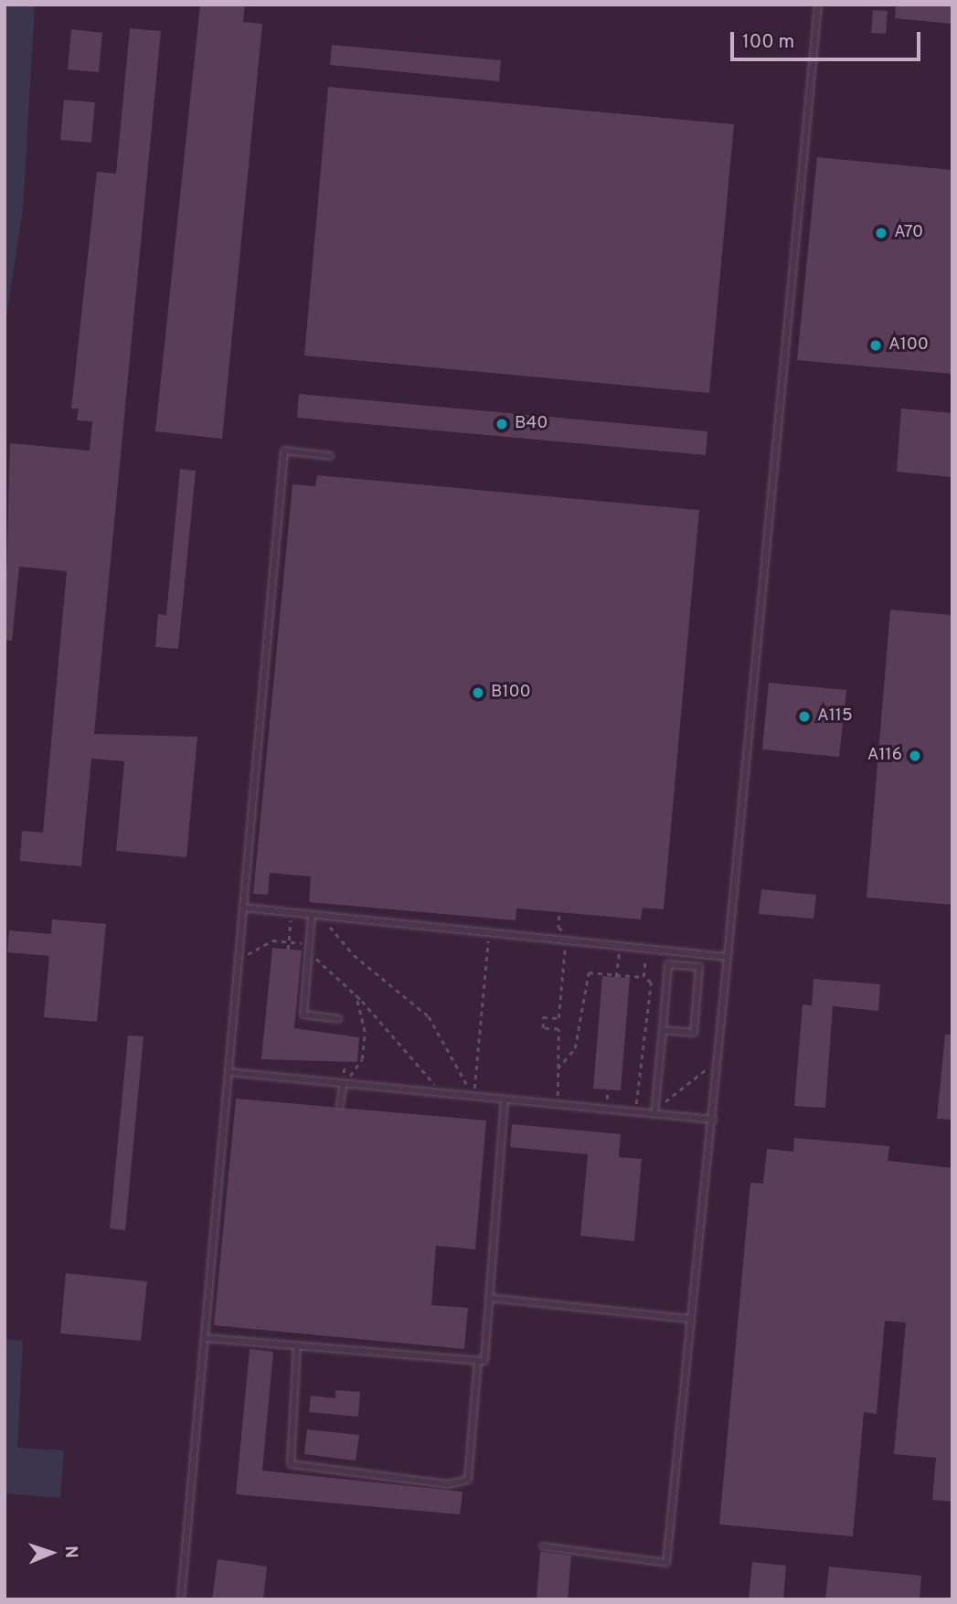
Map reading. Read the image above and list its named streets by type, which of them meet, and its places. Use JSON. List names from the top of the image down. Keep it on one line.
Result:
{"places":["A70","A100","B40","B100","A115","A116"],"scale_bar":"100 m","north":"right"}
